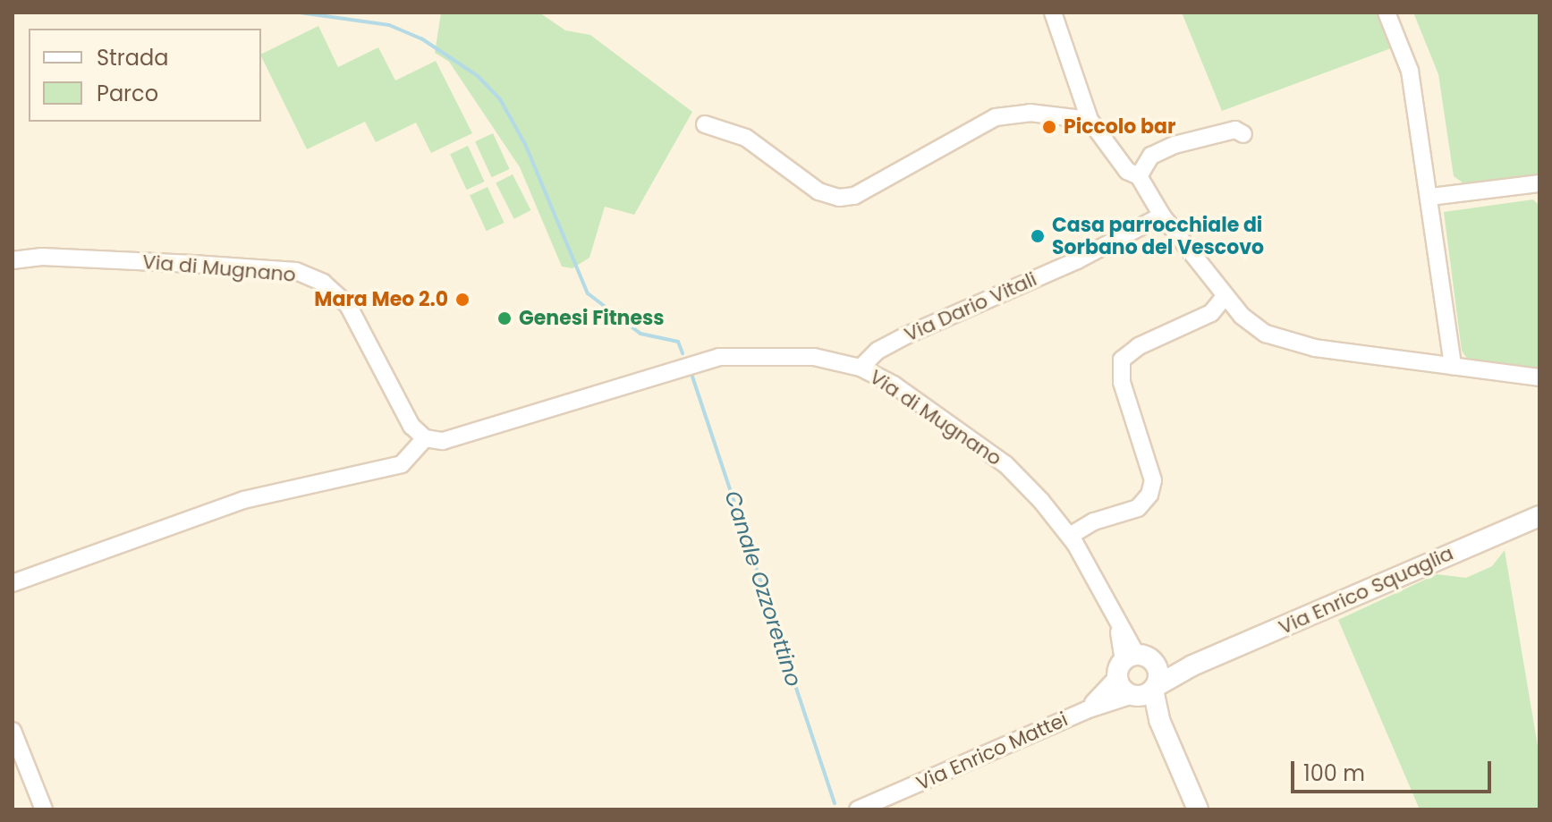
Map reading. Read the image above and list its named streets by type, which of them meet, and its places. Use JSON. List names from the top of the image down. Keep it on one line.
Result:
{"streets":{"street":["Via di Mugnano","Via Dario Vitali","Via Enrico Squaglia","Via Enrico Mattei"]},"crossings":[["Via di Mugnano","Via Dario Vitali"],["Via di Mugnano","Via Enrico Mattei"],["Via Enrico Squaglia","Via Enrico Mattei"]],"water":["Canale Ozzorettino"],"places":["Piccolo bar","Casa parrocchiale di Sorbano del Vescovo","Mara Meo 2.0","Genesi Fitness"],"legend":["Strada","Parco"],"scale_bar":"100 m"}
